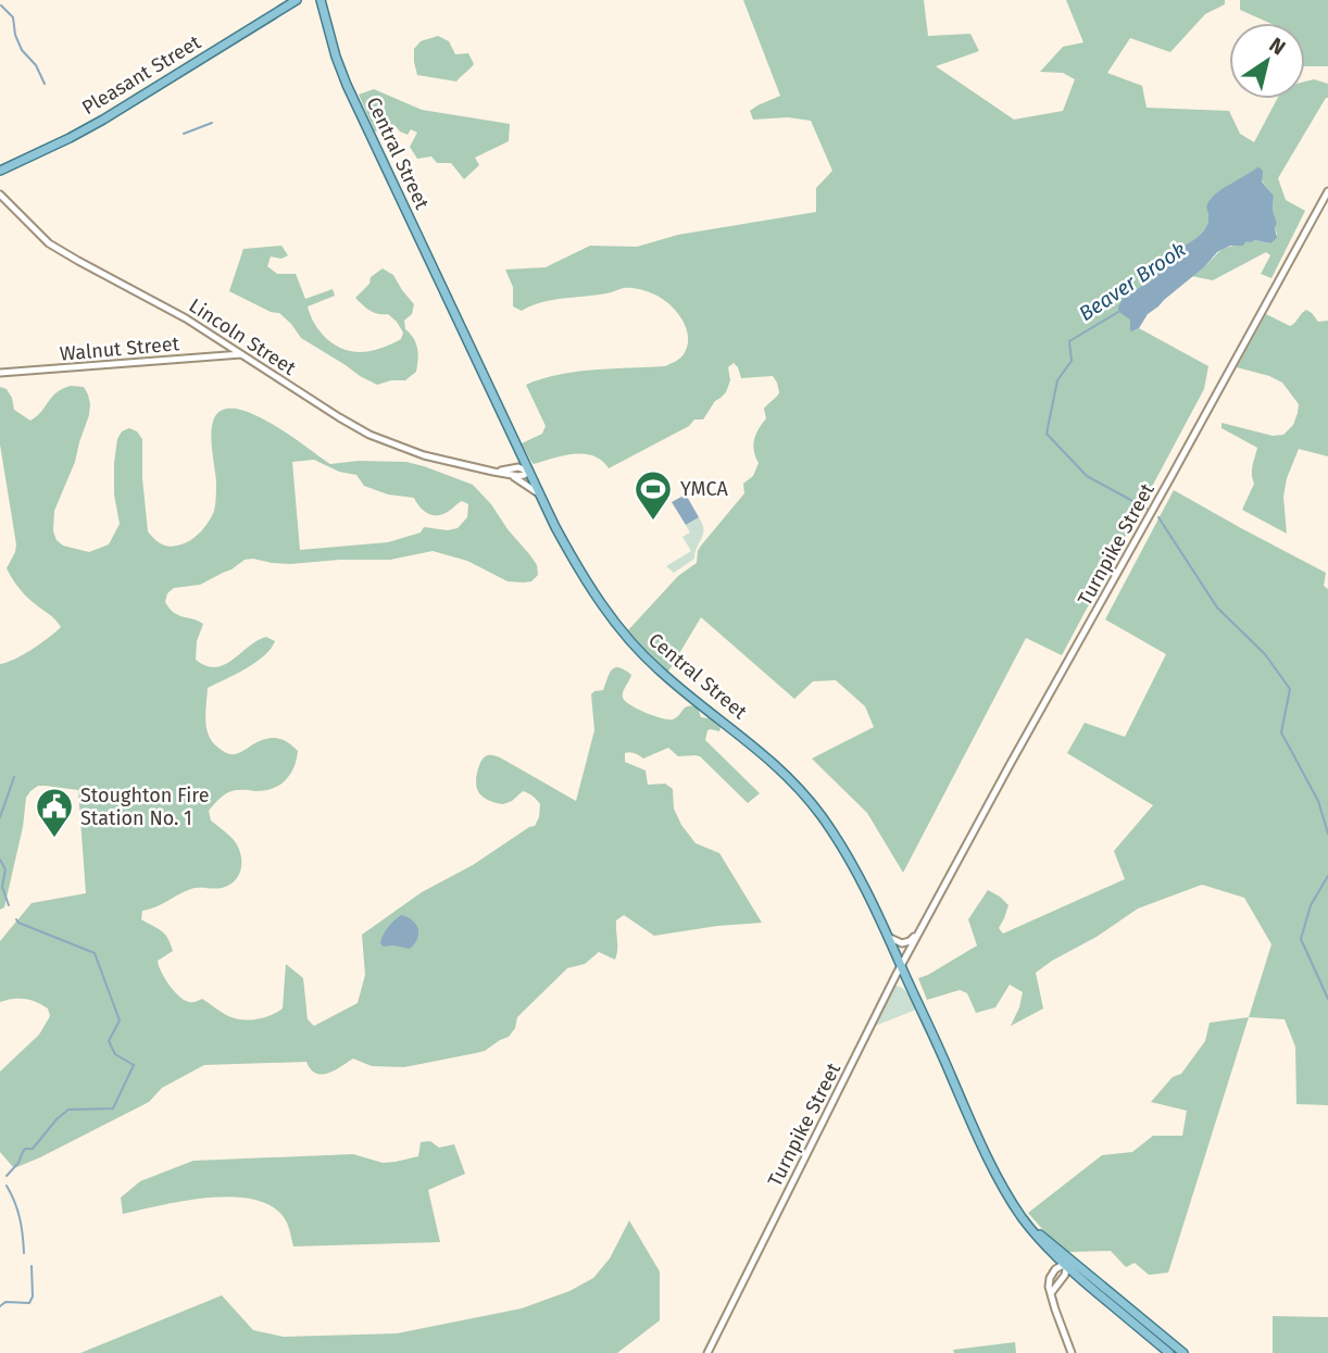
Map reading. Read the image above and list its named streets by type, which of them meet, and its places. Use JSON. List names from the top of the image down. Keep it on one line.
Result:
{"streets":{"main road":["Pleasant Street","Central Street"],"street":["Lincoln Street","Walnut Street","Turnpike Street"]},"crossings":[["Central Street","Lincoln Street"],["Central Street","Turnpike Street"],["Lincoln Street","Walnut Street"]],"water":["Beaver Brook"],"places":{"sports":["YMCA"],"public building":["Stoughton Fire Station No. 1"]},"north":"top right"}
